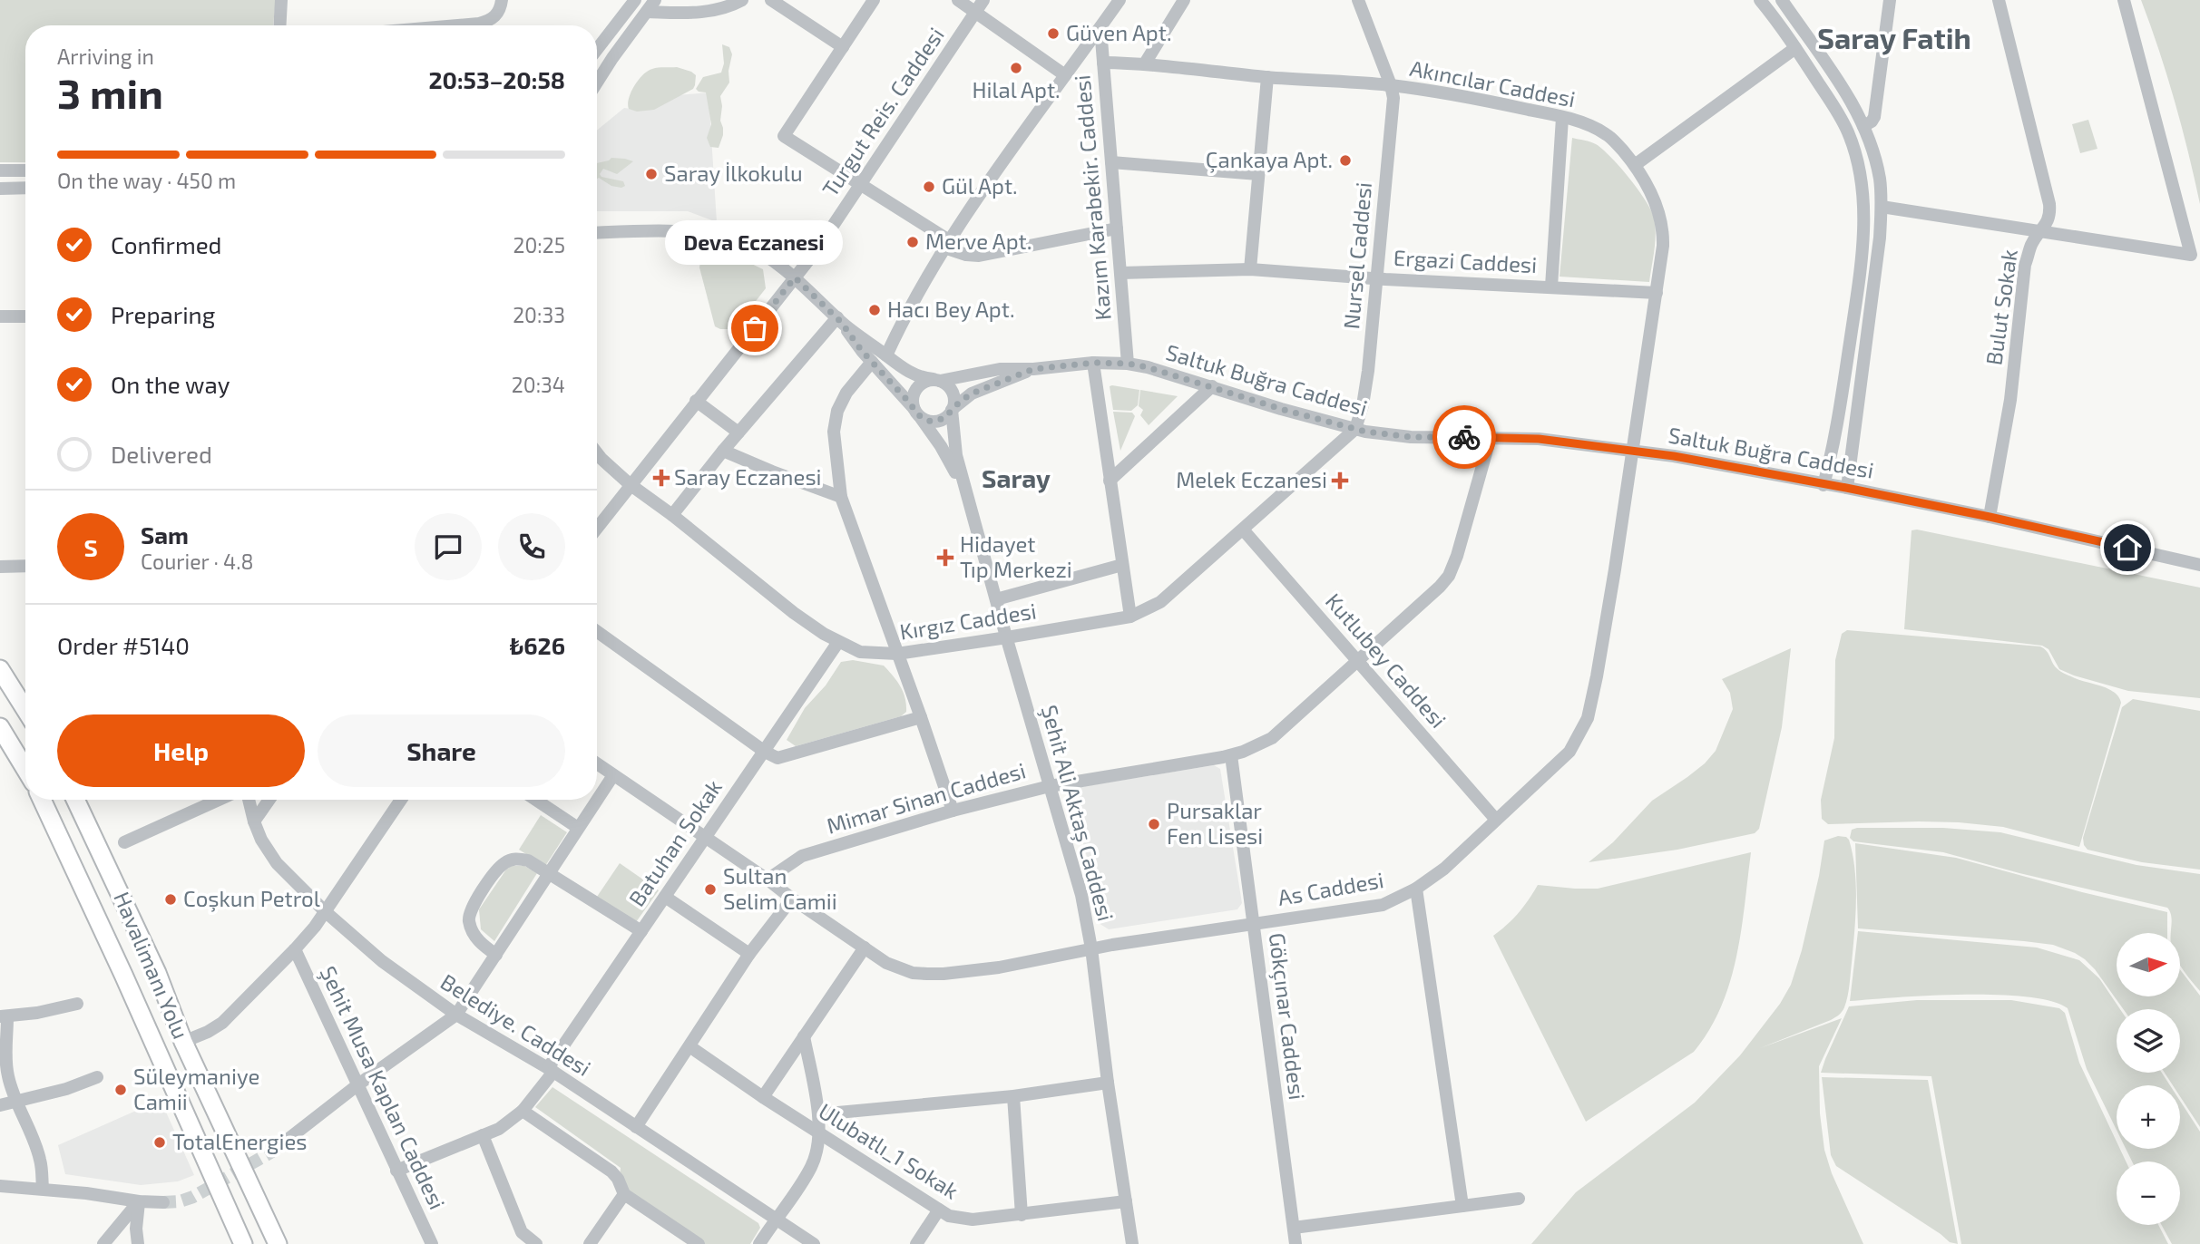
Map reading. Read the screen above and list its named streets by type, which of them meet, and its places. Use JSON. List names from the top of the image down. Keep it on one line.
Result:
{"streets":{"highway":["Havalimanı Yolu"],"street":["Akıncılar Caddesi","Turgut Reis. Caddesi","Kazım Karabekir. Caddesi","Nursel Caddesi","Ergazi Caddesi","Bulut Sokak","Saltuk Buğra Caddesi","Kırgız Caddesi","Kutlubey Caddesi","Mimar Sinan Caddesi","Şehit Ali Aktaş Caddesi","Batuhan Sokak","As Caddesi","Gökçınar Caddesi","Belediye. Caddesi","Şehit Musa Kaplan Caddesi","Ulubatlı_1 Sokak"]},"crossings":[["Akıncılar Caddesi","Nursel Caddesi"],["Akıncılar Caddesi","Ergazi Caddesi"],["Akıncılar Caddesi","Saltuk Buğra Caddesi"],["Akıncılar Caddesi","As Caddesi"],["Turgut Reis. Caddesi","Kırgız Caddesi"],["Turgut Reis. Caddesi","Şehit Ali Aktaş Caddesi"],["Kazım Karabekir. Caddesi","Ergazi Caddesi"],["Kazım Karabekir. Caddesi","Saltuk Buğra Caddesi"],["Nursel Caddesi","Ergazi Caddesi"],["Nursel Caddesi","Saltuk Buğra Caddesi"],["Nursel Caddesi","Kırgız Caddesi"],["Bulut Sokak","Saltuk Buğra Caddesi"],["Saltuk Buğra Caddesi","Kırgız Caddesi"],["Saltuk Buğra Caddesi","Mimar Sinan Caddesi"],["Saltuk Buğra Caddesi","Şehit Ali Aktaş Caddesi"],["Saltuk Buğra Caddesi","As Caddesi"],["Kırgız Caddesi","Kutlubey Caddesi"],["Kırgız Caddesi","Şehit Ali Aktaş Caddesi"],["Kırgız Caddesi","Batuhan Sokak"],["Kutlubey Caddesi","Mimar Sinan Caddesi"],["Kutlubey Caddesi","As Caddesi"],["Mimar Sinan Caddesi","Şehit Ali Aktaş Caddesi"],["Mimar Sinan Caddesi","As Caddesi"],["Mimar Sinan Caddesi","Gökçınar Caddesi"],["Şehit Ali Aktaş Caddesi","As Caddesi"],["Şehit Ali Aktaş Caddesi","Ulubatlı_1 Sokak"],["Batuhan Sokak","Belediye. Caddesi"],["Batuhan Sokak","Şehit Musa Kaplan Caddesi"],["As Caddesi","Gökçınar Caddesi"]],"districts":["Saray Fatih","Saray"],"places":{"other":["Güven Apt.","Hilal Apt.","Çankaya Apt.","Saray İlkokulu","Gül Apt.","Merve Apt.","Hacı Bey Apt.","Deva Eczanesi","Pursaklar Fen Lisesi","Sultan Selim Camii","Coşkun Petrol","Süleymaniye Camii","TotalEnergies"],"health":["Saray Eczanesi","Melek Eczanesi","Hidayet Tıp Merkezi"]},"north":"right","page":{"heading":["3 min","Arriving in","20:53–20:58"],"panel":["Sam","Courier · 4.8","Order #5140","₺626"],"bar":"On the way · 450 m","list":[["Confirmed","20:25"],["Preparing","20:33"],["On the way","20:34"],"Delivered"],"bubble":"Deva Eczanesi","round":"S","buttons":["Help","Share"],"map_buttons":["+","−"]}}
